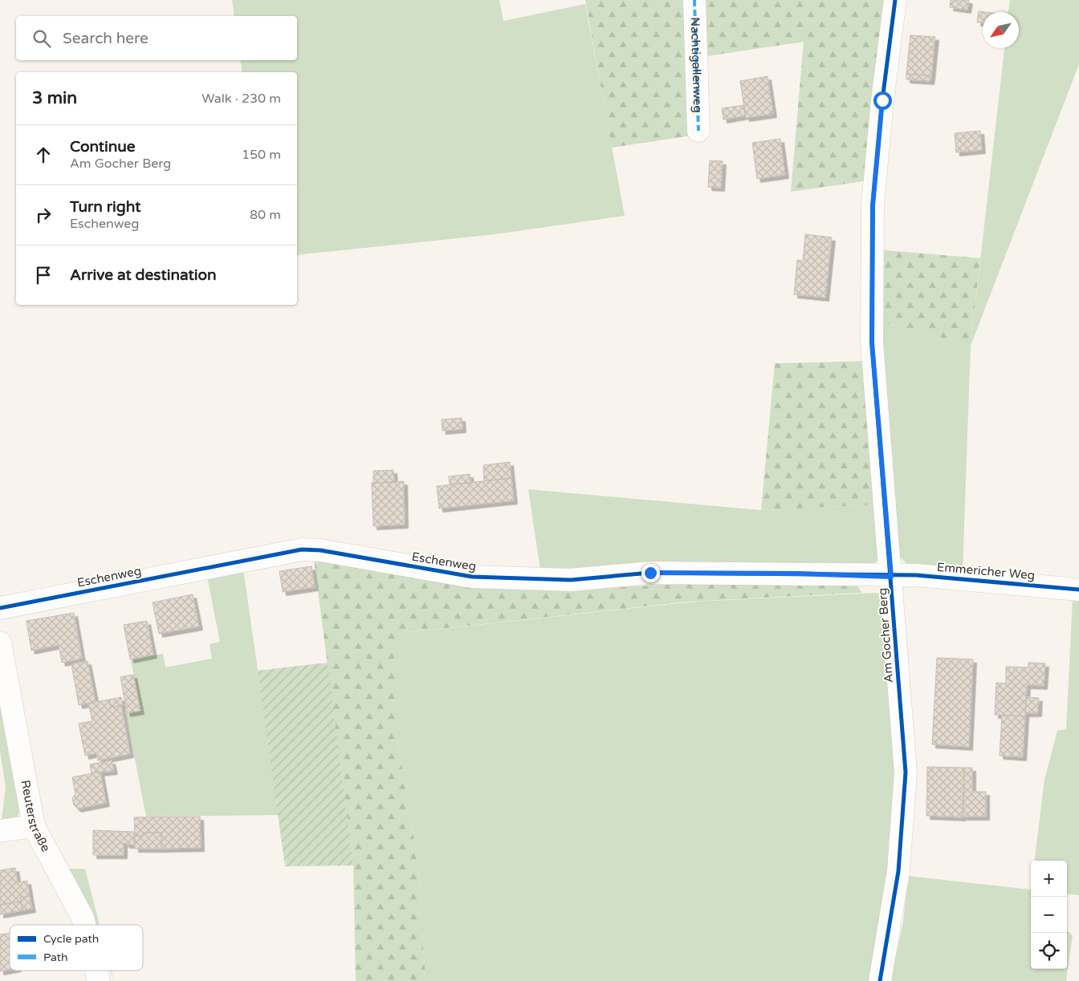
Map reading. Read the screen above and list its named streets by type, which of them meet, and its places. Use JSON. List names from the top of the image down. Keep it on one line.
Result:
{"streets":{"street":["Nachtigallenweg","Eschenweg","Emmericher Weg","Am Gocher Berg","Reuterstraße"]},"crossings":[["Eschenweg","Emmericher Weg"],["Eschenweg","Am Gocher Berg"],["Emmericher Weg","Am Gocher Berg"]],"legend":["Cycle path","Path"],"north":"bottom left","page":{"search":"Search here","heading":["3 min","Walk · 230 m"],"list":[["Continue","Am Gocher Berg","150 m"],["Turn right","Eschenweg","80 m"],"Arrive at destination"],"map_buttons":["+","−"]}}
